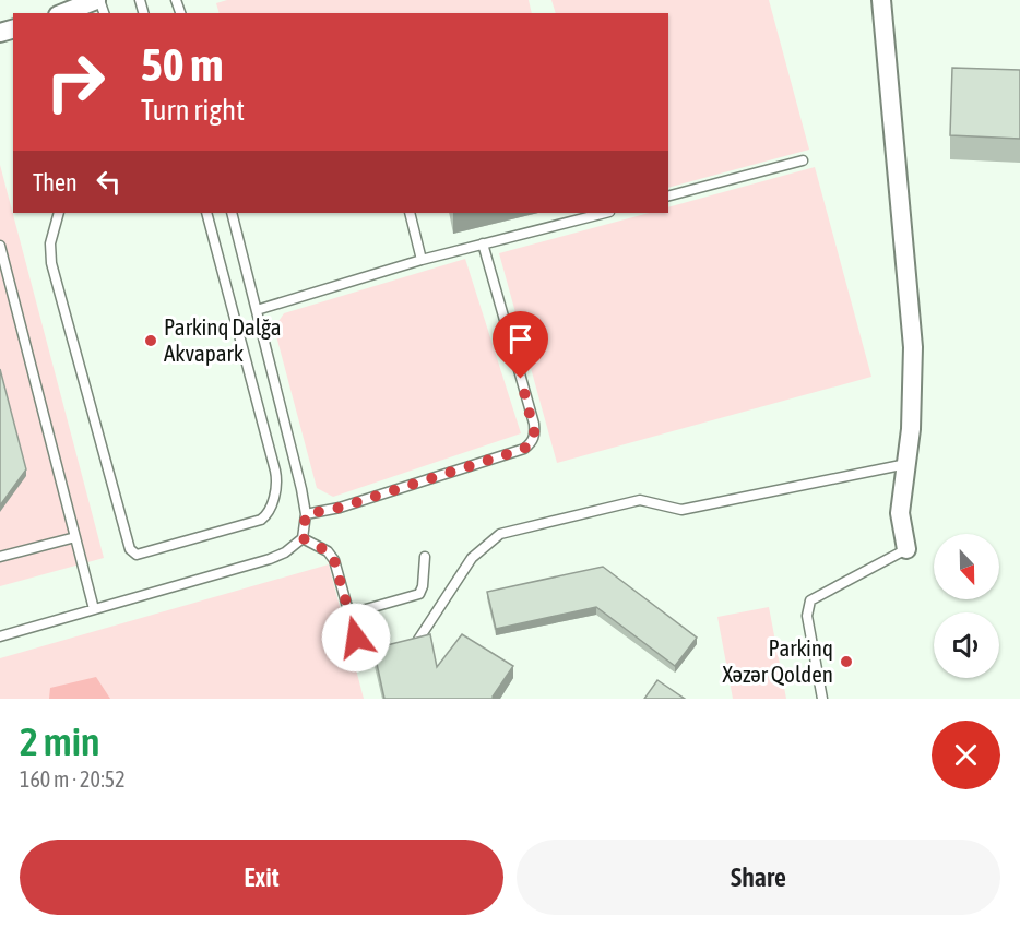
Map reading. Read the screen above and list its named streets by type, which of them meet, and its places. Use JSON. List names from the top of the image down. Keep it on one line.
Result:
{"places":["Parkinq Dalğa Akvapark","Parkinq Xəzər Qolden"],"north":"bottom","page":{"turn":["50 m","Turn right"],"then":"Then","heading":["2 min","160 m · 20:52"],"buttons":["Exit","Share"]}}
